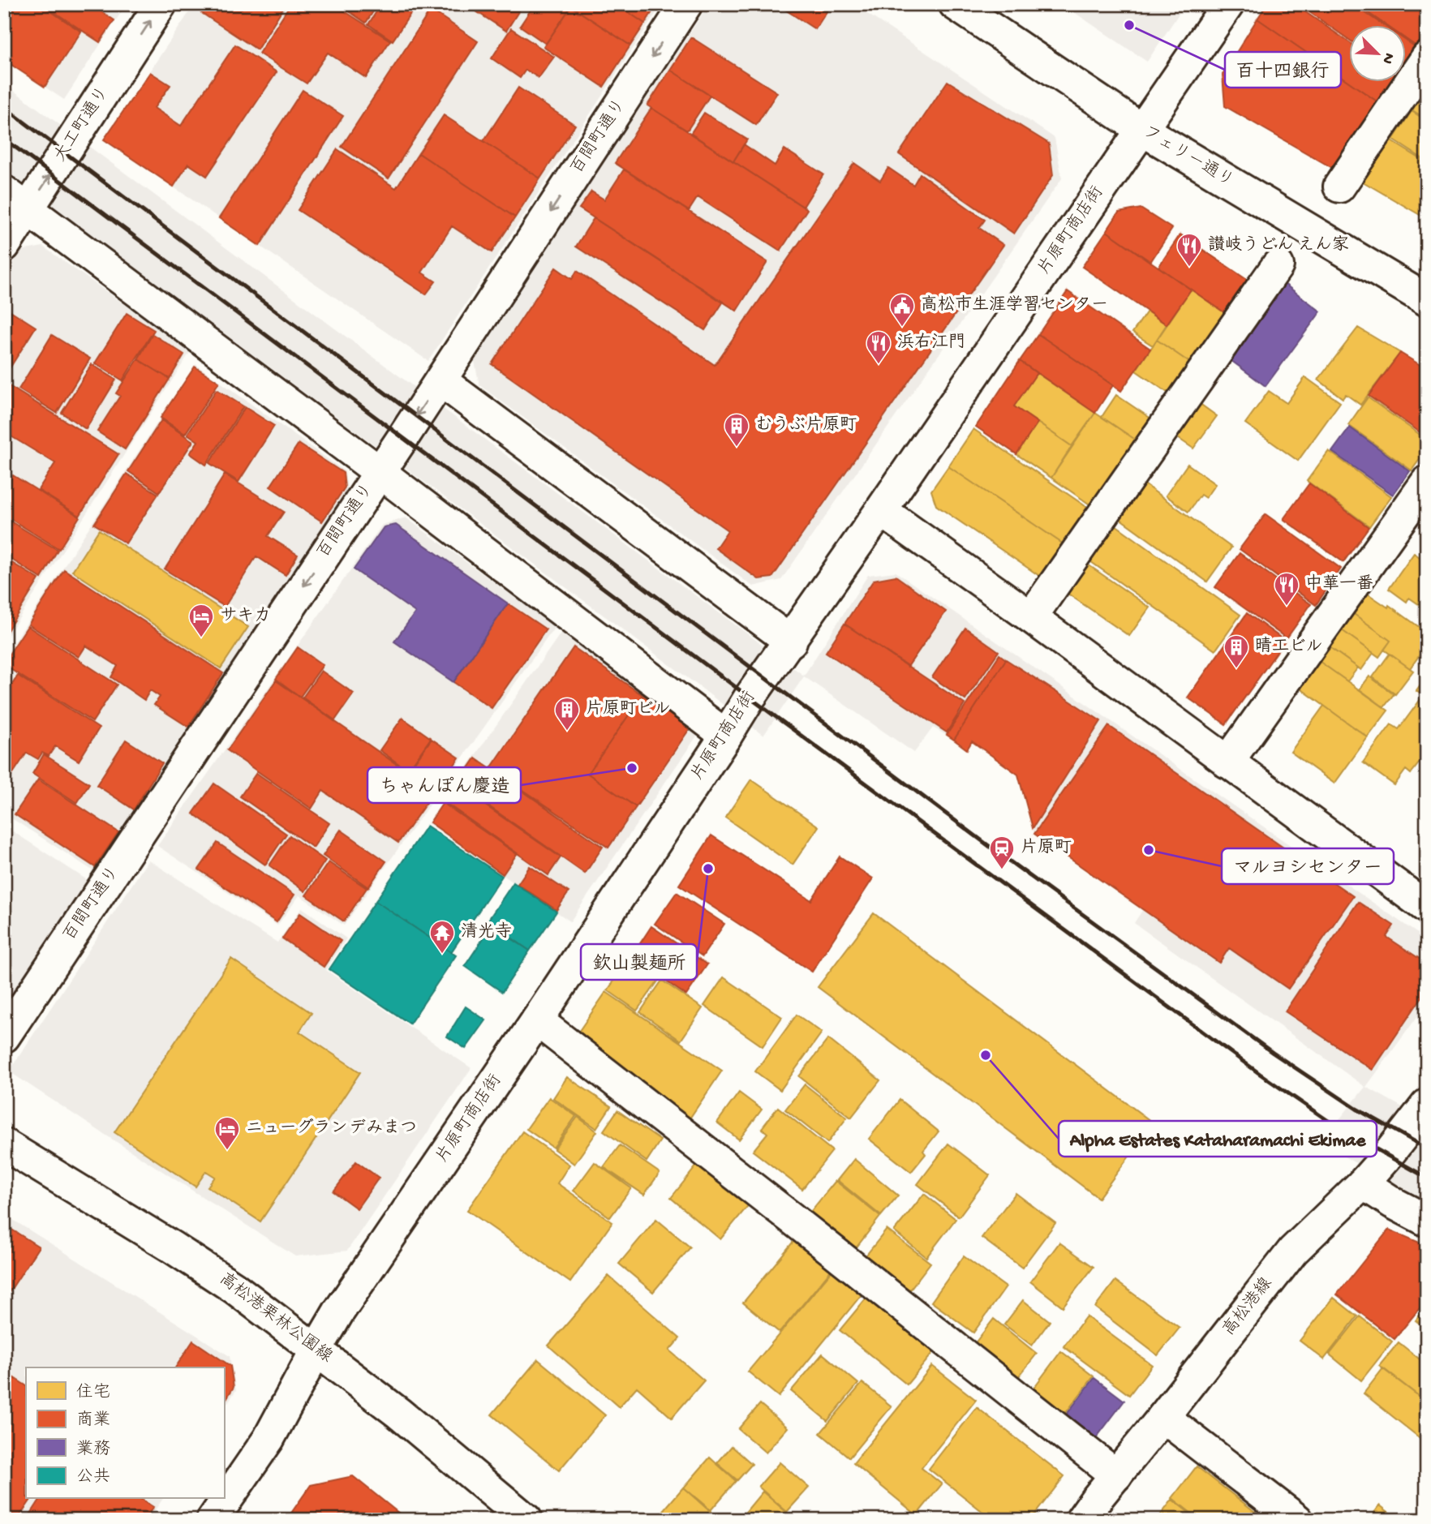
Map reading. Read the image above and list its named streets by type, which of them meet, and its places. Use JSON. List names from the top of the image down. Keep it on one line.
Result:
{"streets":{"street":["大工町通り","百間町通り","フェリー通り","片原町商店街","高松港線","高松港栗林公園線"]},"crossings":[["フェリー通り","片原町商店街"],["片原町商店街","高松港栗林公園線"]],"one_way":["大工町通り","百間町通り"],"places":{"other":["百十四銀行","ちゃんぽん慶造","マルヨシセンター","欽山製麺所","Alpha Estates Kataharamachi Ekimae"],"restaurant":["讃岐うどん えん家","浜右江門","中華一番"],"public building":["高松市生涯学習センター"],"building":["むうぶ片原町","晴工ビル","片原町ビル"],"hotel":["サキカ","ニューグランデみまつ"],"station":["片原町"],"temple":["清光寺"]},"legend":["住宅","商業","業務","公共"],"north":"bottom right"}
